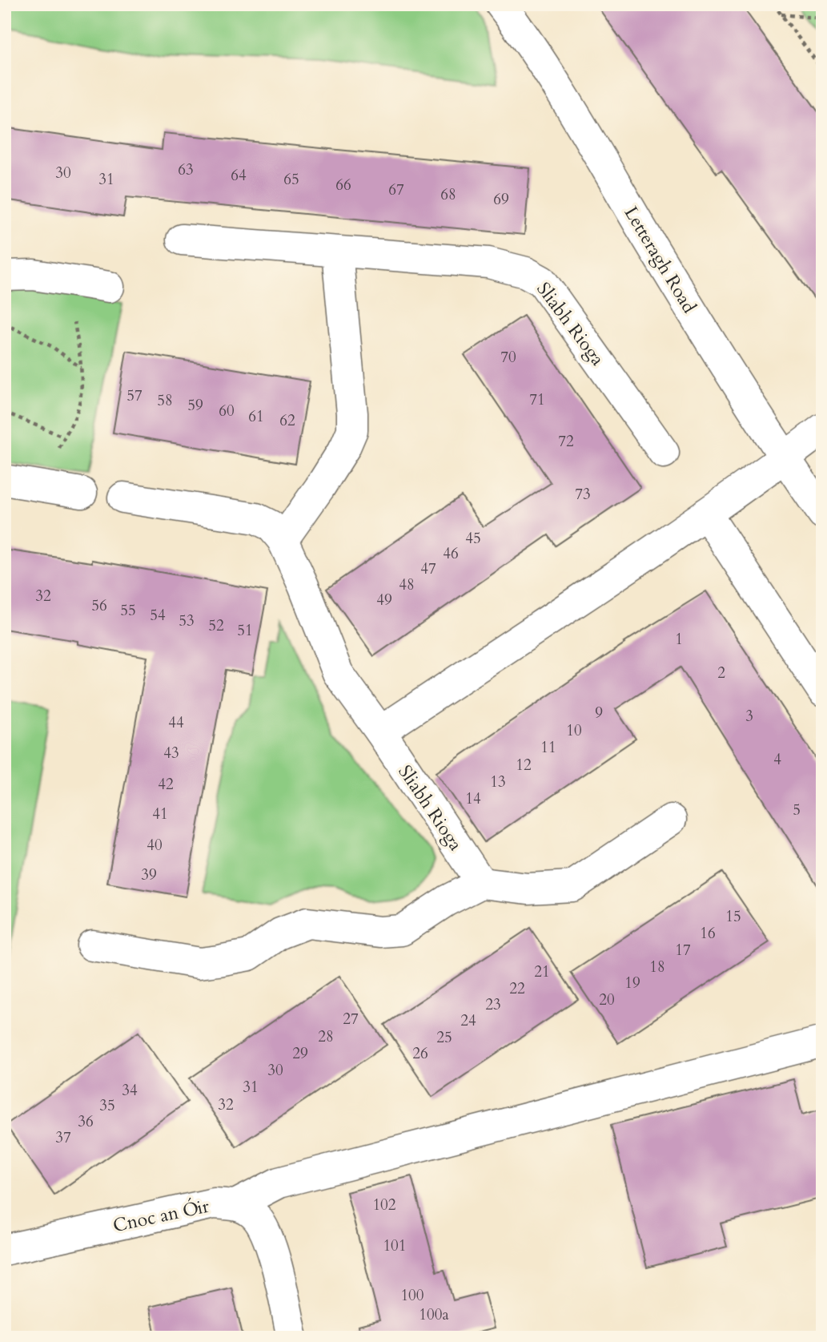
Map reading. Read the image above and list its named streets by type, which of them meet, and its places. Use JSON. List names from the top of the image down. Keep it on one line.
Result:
{"streets":{"street":["Letteragh Road","Sliabh Rioga","Cnoc an Óir"]},"house_numbers":["63","30","64","31","65","66","67","68","69","70","57","71","58","59","60","61","62","72","73","45","46","47","48","32","49","56","55","54","53","52","51","1","2","9","3","44","10","11","43","4","12","13","42","14","5","41","40","39","15","16","17","18","21","19","22","20","23","27","24","28","25","29","26","30","31","34","32","35","36","37","102","101","100","100a"]}
